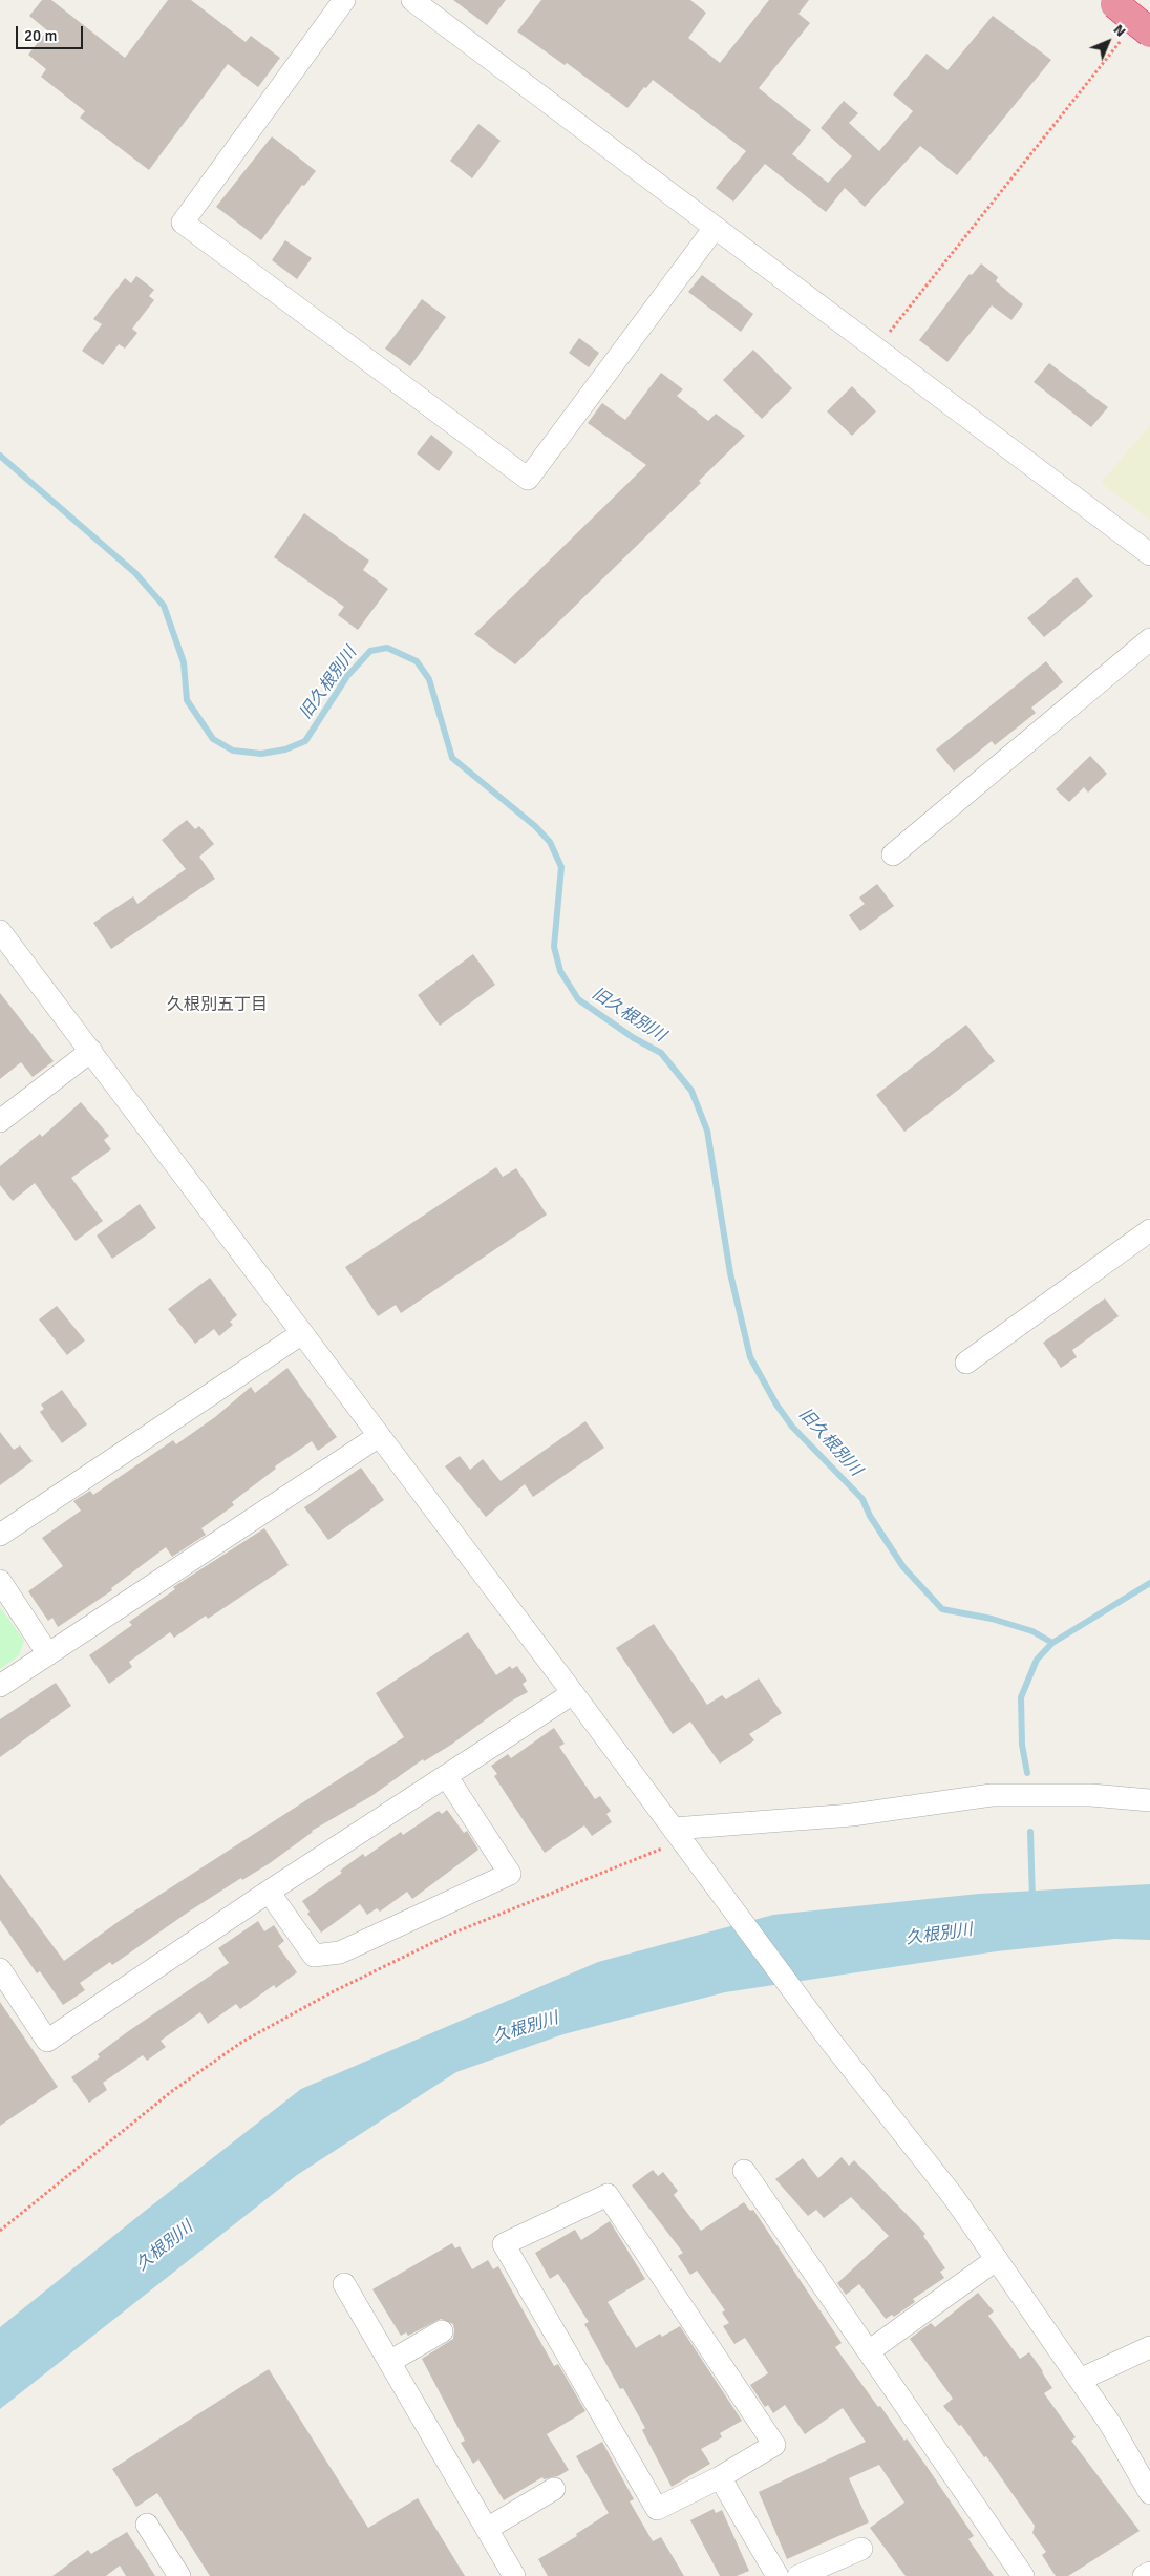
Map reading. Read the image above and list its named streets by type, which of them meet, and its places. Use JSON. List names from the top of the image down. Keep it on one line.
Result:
{"districts":["久根別五丁目"],"water":["旧久根別川","久根別川"],"scale_bar":"20 m","north":"top right"}
